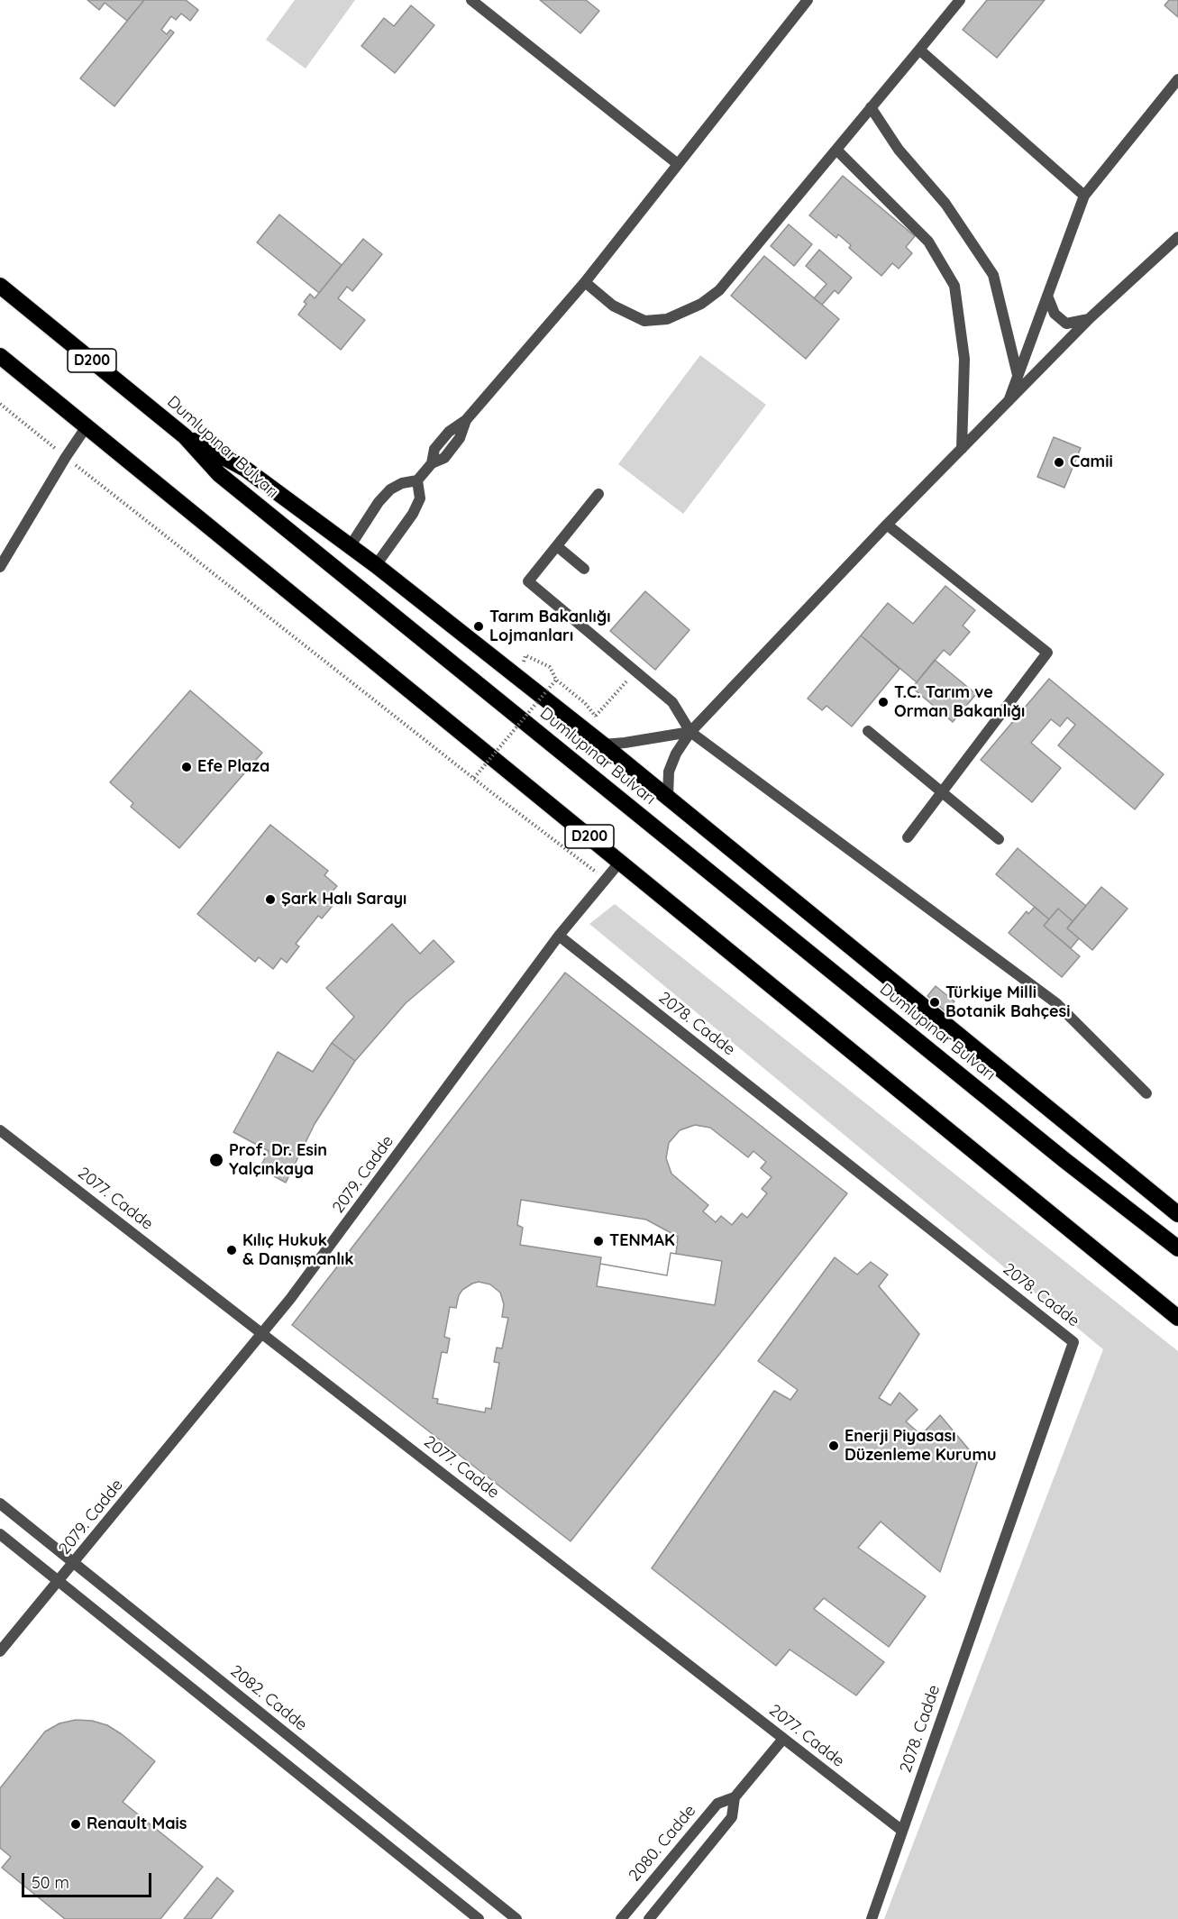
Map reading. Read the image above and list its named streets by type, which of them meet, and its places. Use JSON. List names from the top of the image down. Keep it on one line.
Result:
{"streets":{"highway":["D200","Dumlupınar Bulvarı"],"street":["2078. Cadde","2079. Cadde","2077. Cadde","2082. Cadde","2080. Cadde"]},"crossings":[["D200","2079. Cadde"],["2078. Cadde","2079. Cadde"],["2078. Cadde","2077. Cadde"],["2079. Cadde","2077. Cadde"],["2079. Cadde","2082. Cadde"],["2077. Cadde","2080. Cadde"]],"places":["Camii","Tarım Bakanlığı Lojmanları","T.C. Tarım ve Orman Bakanlığı","Efe Plaza","Şark Halı Sarayı","Türkiye Milli Botanik Bahçesi","Prof. Dr. Esin Yalçınkaya","TENMAK","Kılıç Hukuk & Danışmanlık","Enerji Piyasası Düzenleme Kurumu","Renault Mais"],"scale_bar":"50 m"}
